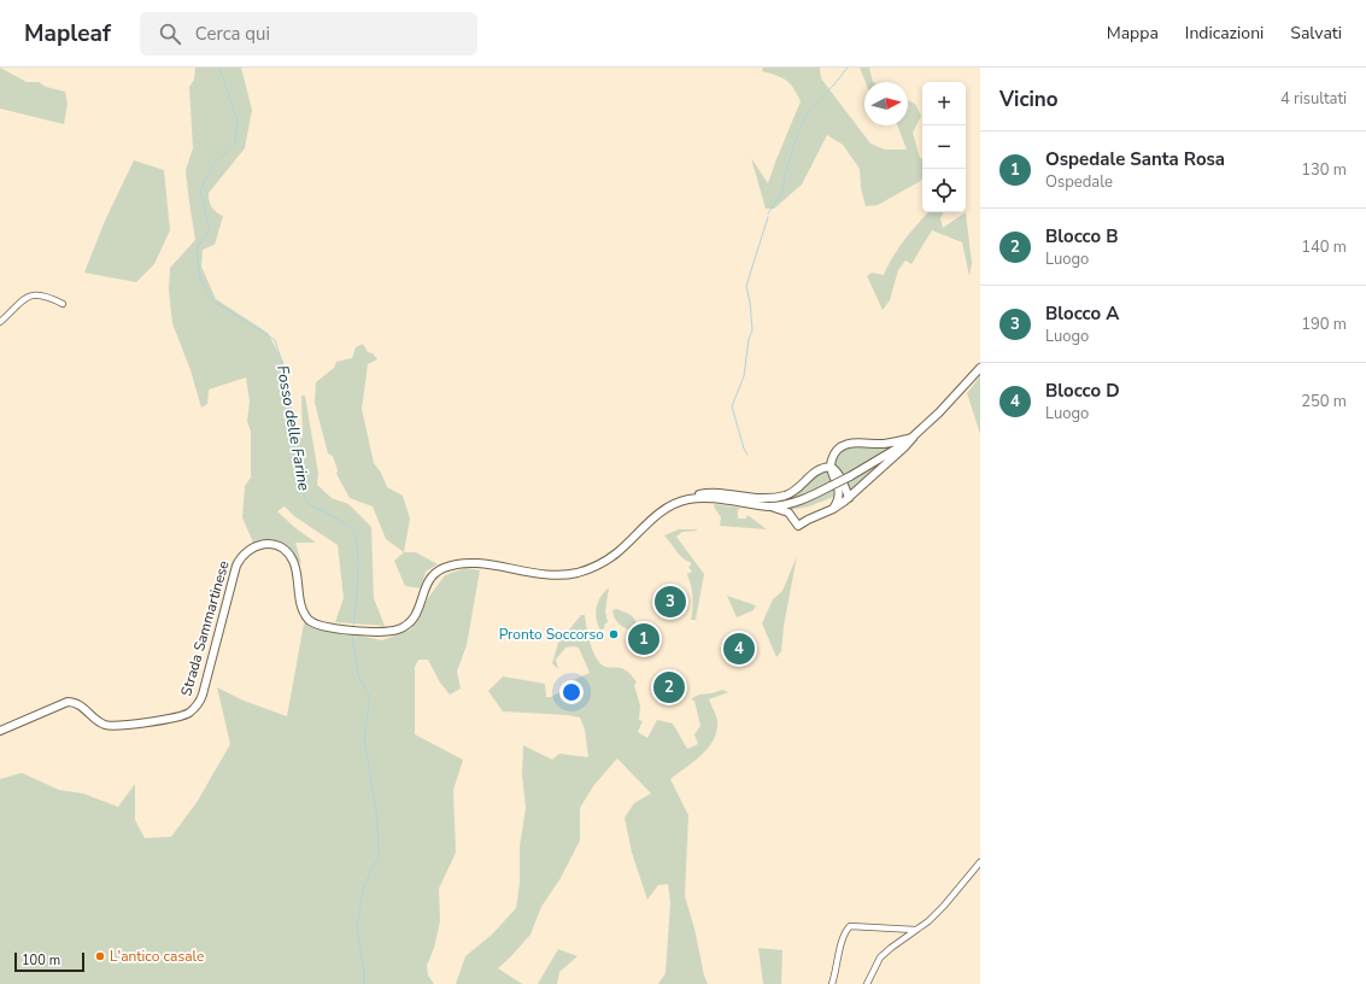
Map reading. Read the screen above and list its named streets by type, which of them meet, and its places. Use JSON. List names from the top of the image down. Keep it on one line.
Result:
{"streets":{"main road":["Strada Sammartinese"]},"water":["Fosso delle Farine"],"places":["Pronto Soccorso","L'antico casale"],"scale_bar":"100 m","north":"right","page":{"header":"Mapleaf","search":"Cerca qui","nav":["Mappa","Indicazioni","Salvati"],"heading":["Vicino","4 risultati"],"map_buttons":["+","−"],"list":[{"mark":"1","name":"Ospedale Santa Rosa","note":"Ospedale","value":"130 m"},{"mark":"2","name":"Blocco B","note":"Luogo","value":"140 m"},{"mark":"3","name":"Blocco A","note":"Luogo","value":"190 m"},{"mark":"4","name":"Blocco D","note":"Luogo","value":"250 m"}],"pins":["3","1","4","2"],"scale":"100 m"}}
